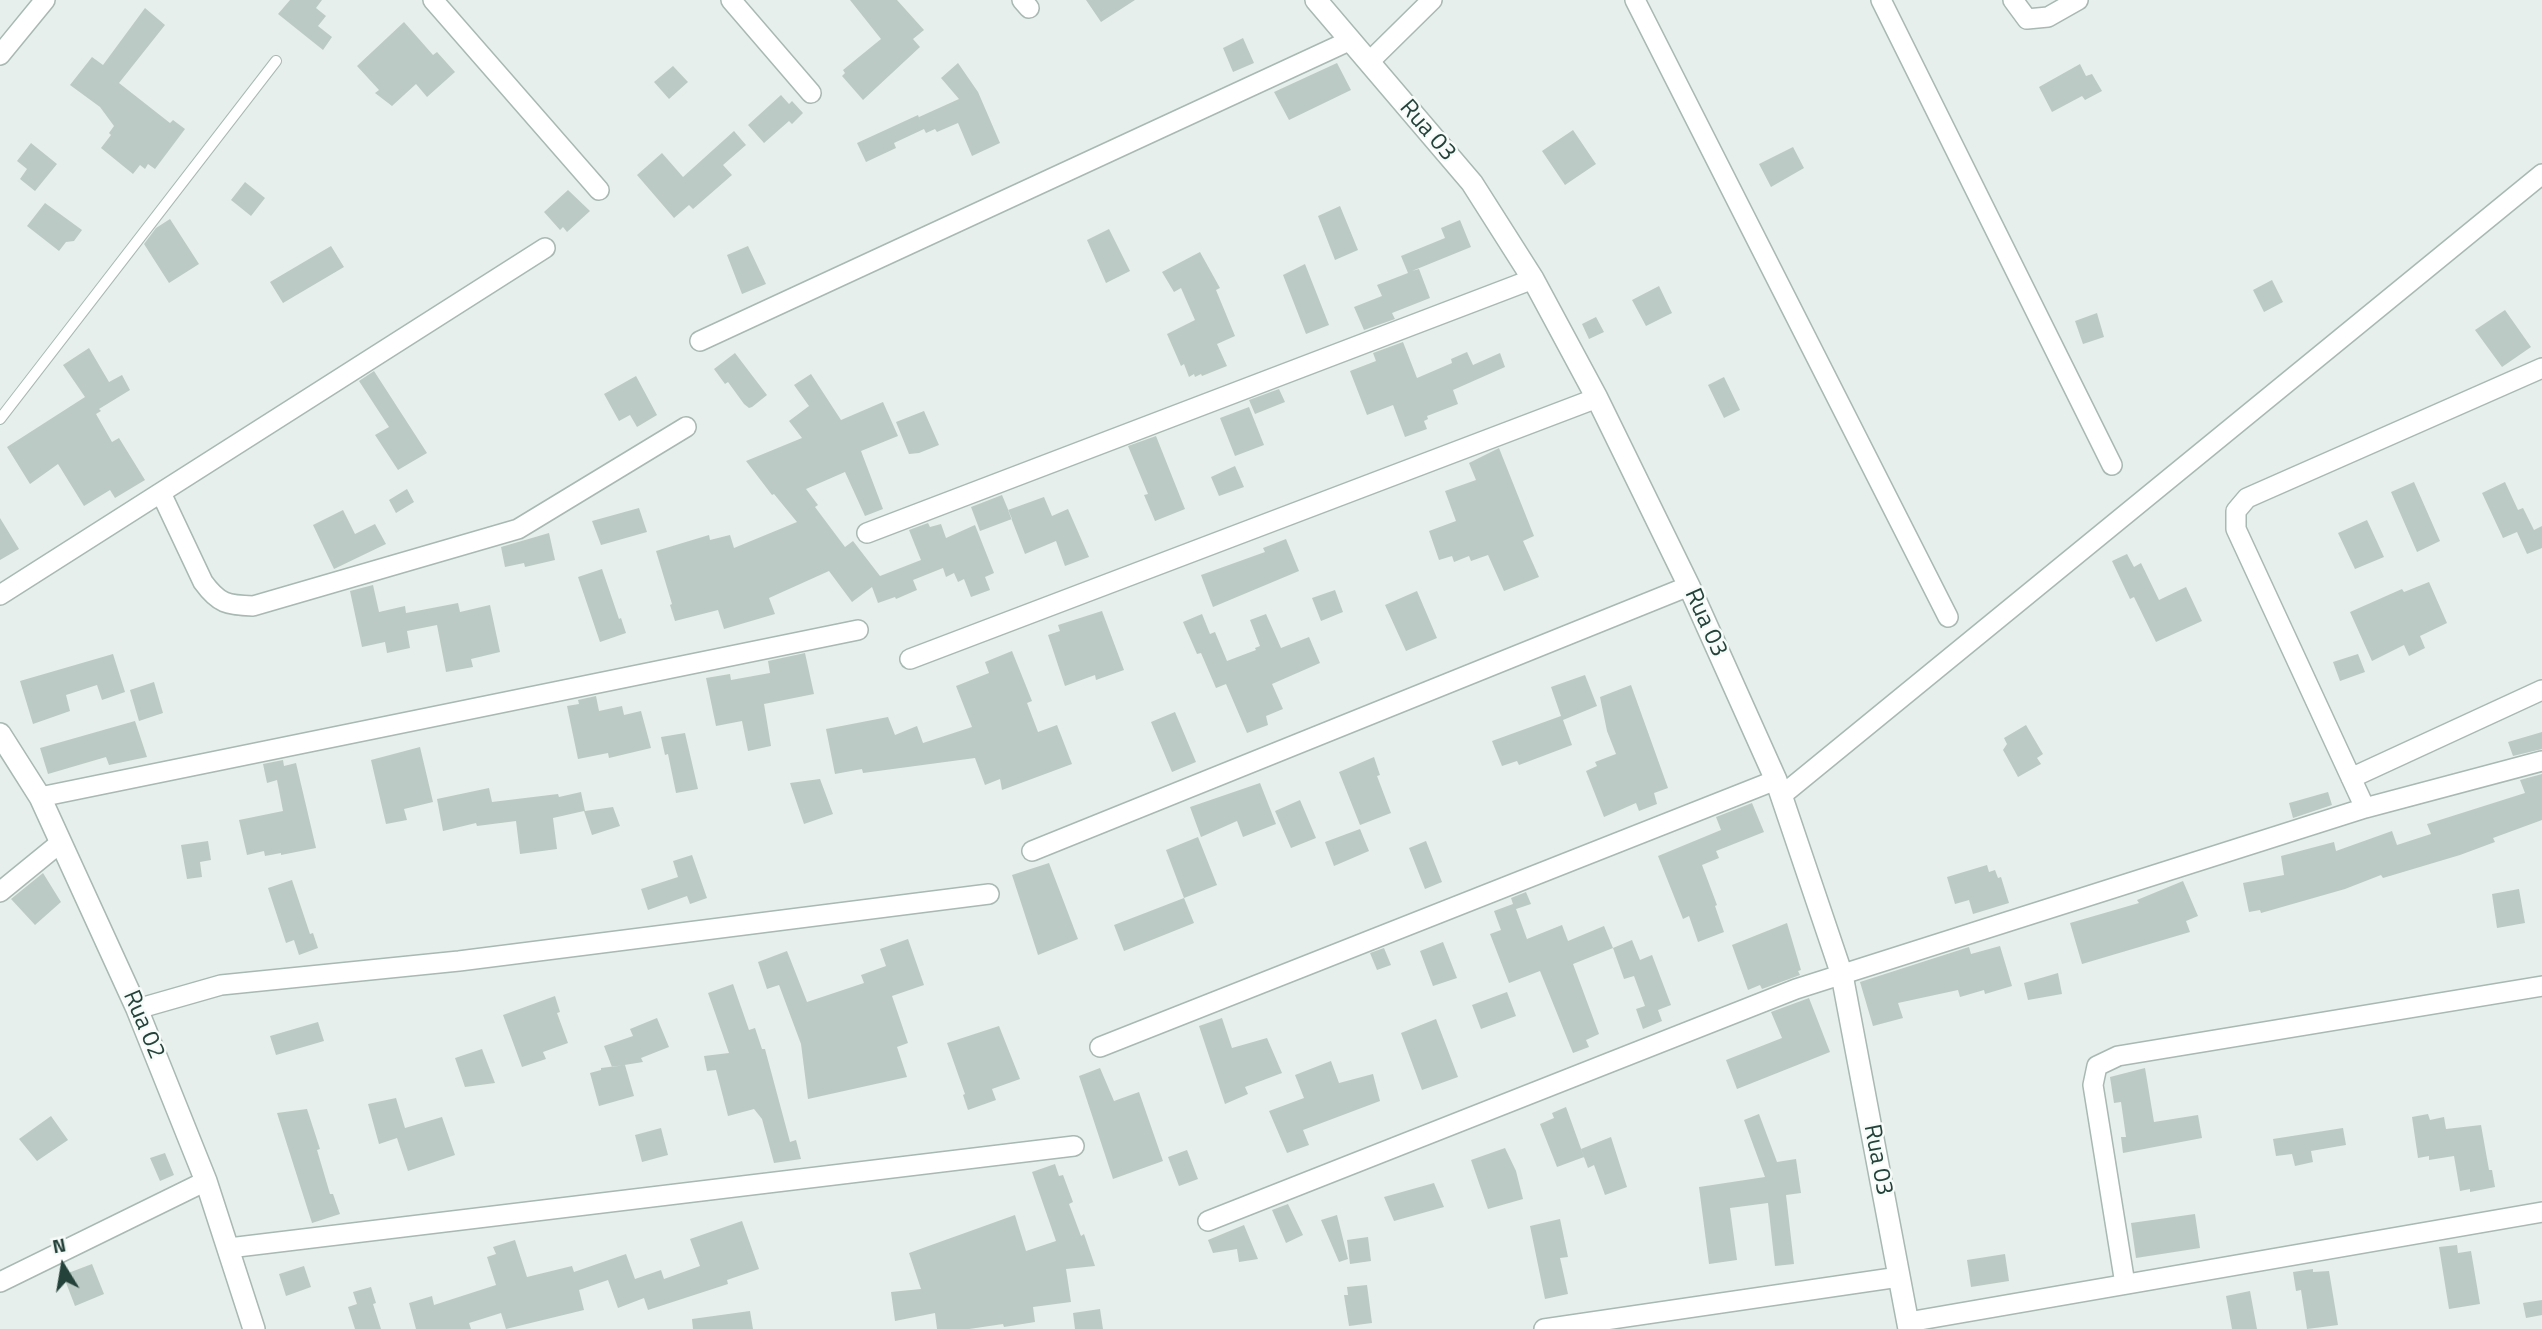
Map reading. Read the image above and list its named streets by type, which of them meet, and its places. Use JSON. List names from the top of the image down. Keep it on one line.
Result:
{"streets":{"street":["Rua 03","Rua 02"]},"north":"top"}
